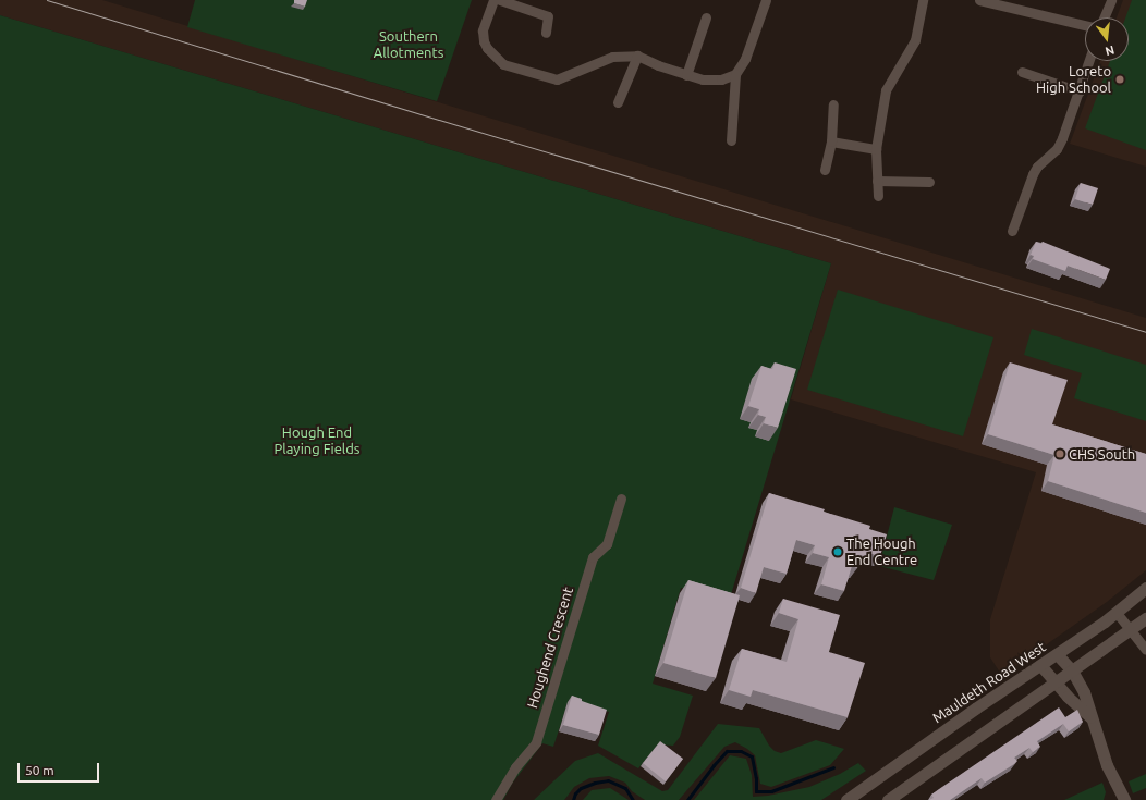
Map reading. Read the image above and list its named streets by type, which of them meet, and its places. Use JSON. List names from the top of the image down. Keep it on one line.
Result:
{"streets":{"street":["Houghend Crescent","Mauldeth Road West"]},"parks":["Southern Allotments","Hough End Playing Fields"],"places":["Loreto High School","CHS South","The Hough End Centre"],"scale_bar":"50 m","north":"bottom"}
